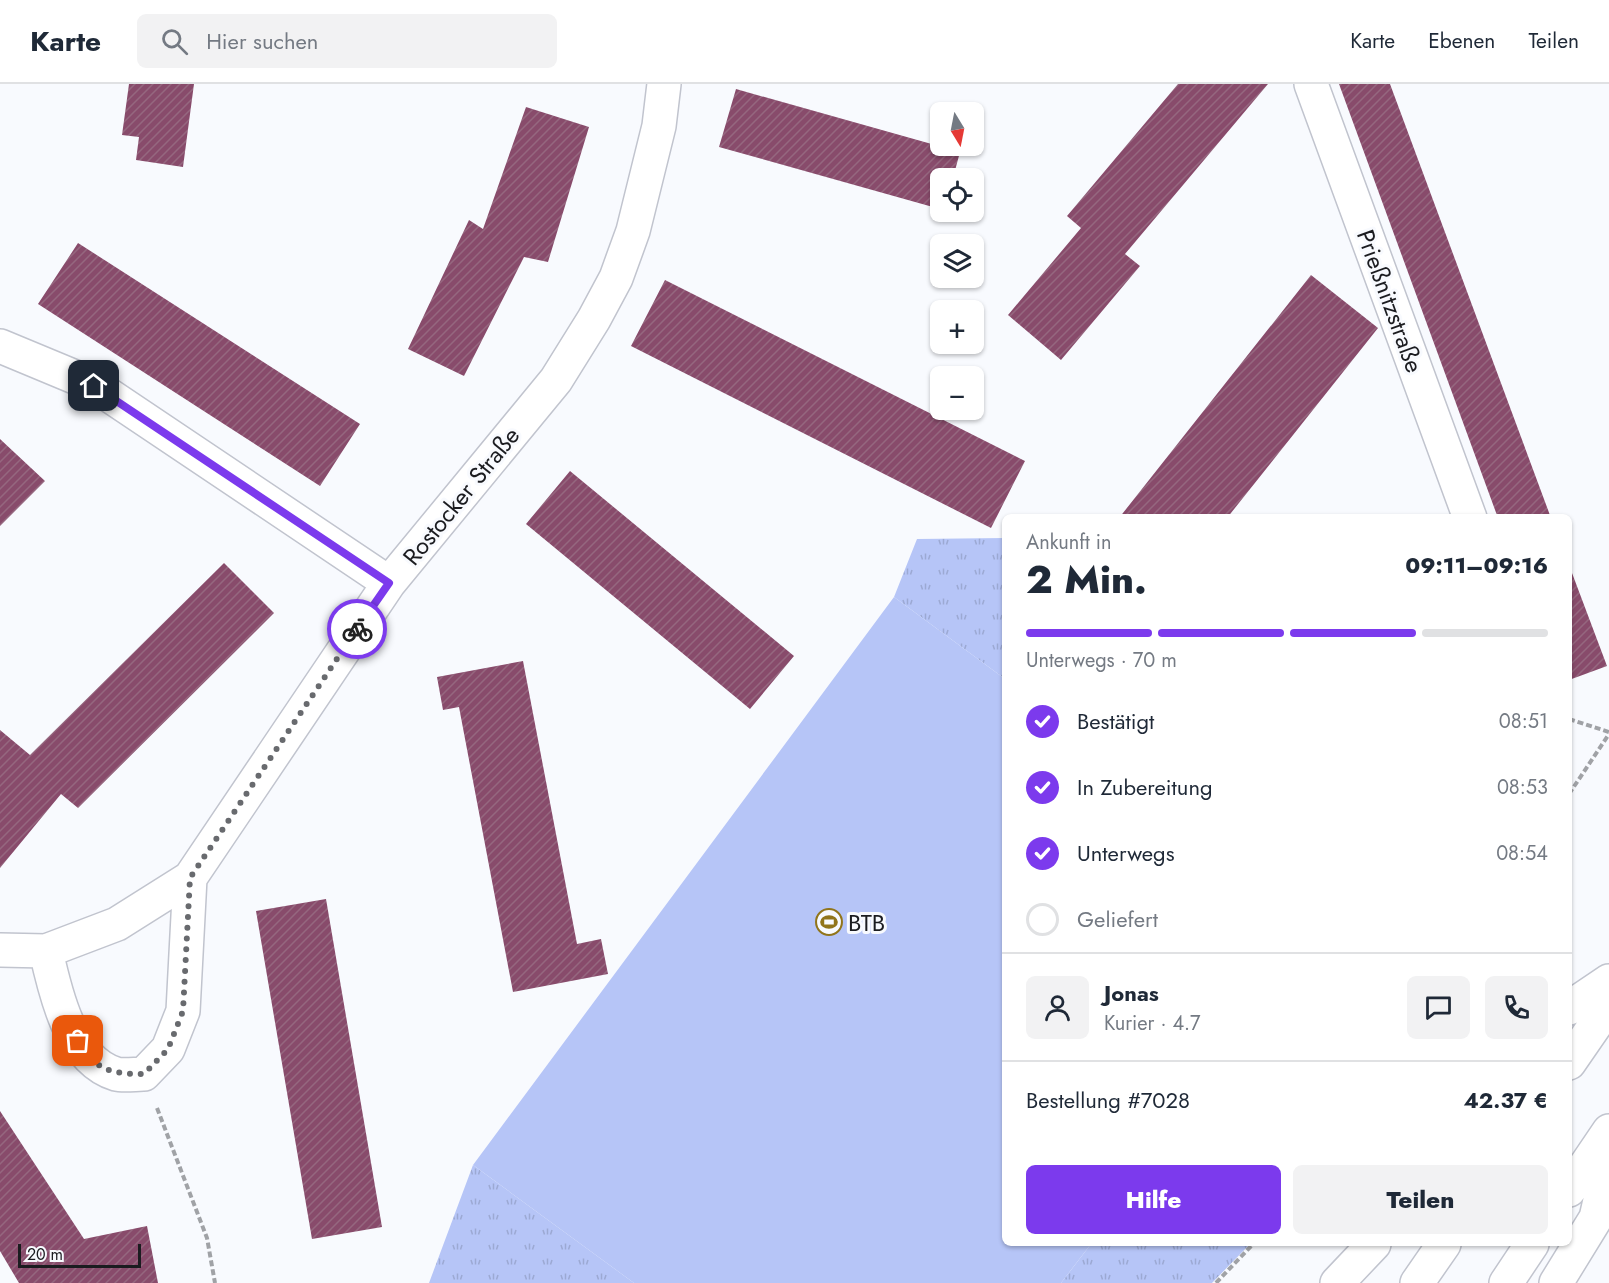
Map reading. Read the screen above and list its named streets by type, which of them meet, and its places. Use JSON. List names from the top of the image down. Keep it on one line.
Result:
{"streets":{"main road":["Prießnitzstraße","Rostocker Straße"]},"places":{"sports":["BTB"]},"scale_bar":"20 m","north":"bottom","page":{"header":"Karte","search":"Hier suchen","nav":["Karte","Ebenen","Teilen"],"map_buttons":["+","−"],"heading":["2 Min.","Ankunft in","09:11–09:16"],"panel":["Jonas","Kurier · 4.7","Bestellung #7028","42.37 €"],"bar":"Unterwegs · 70 m","list":[["Bestätigt","08:51"],["In Zubereitung","08:53"],["Unterwegs","08:54"],"Geliefert"],"buttons":["Hilfe","Teilen"],"scale":"20 m"}}
